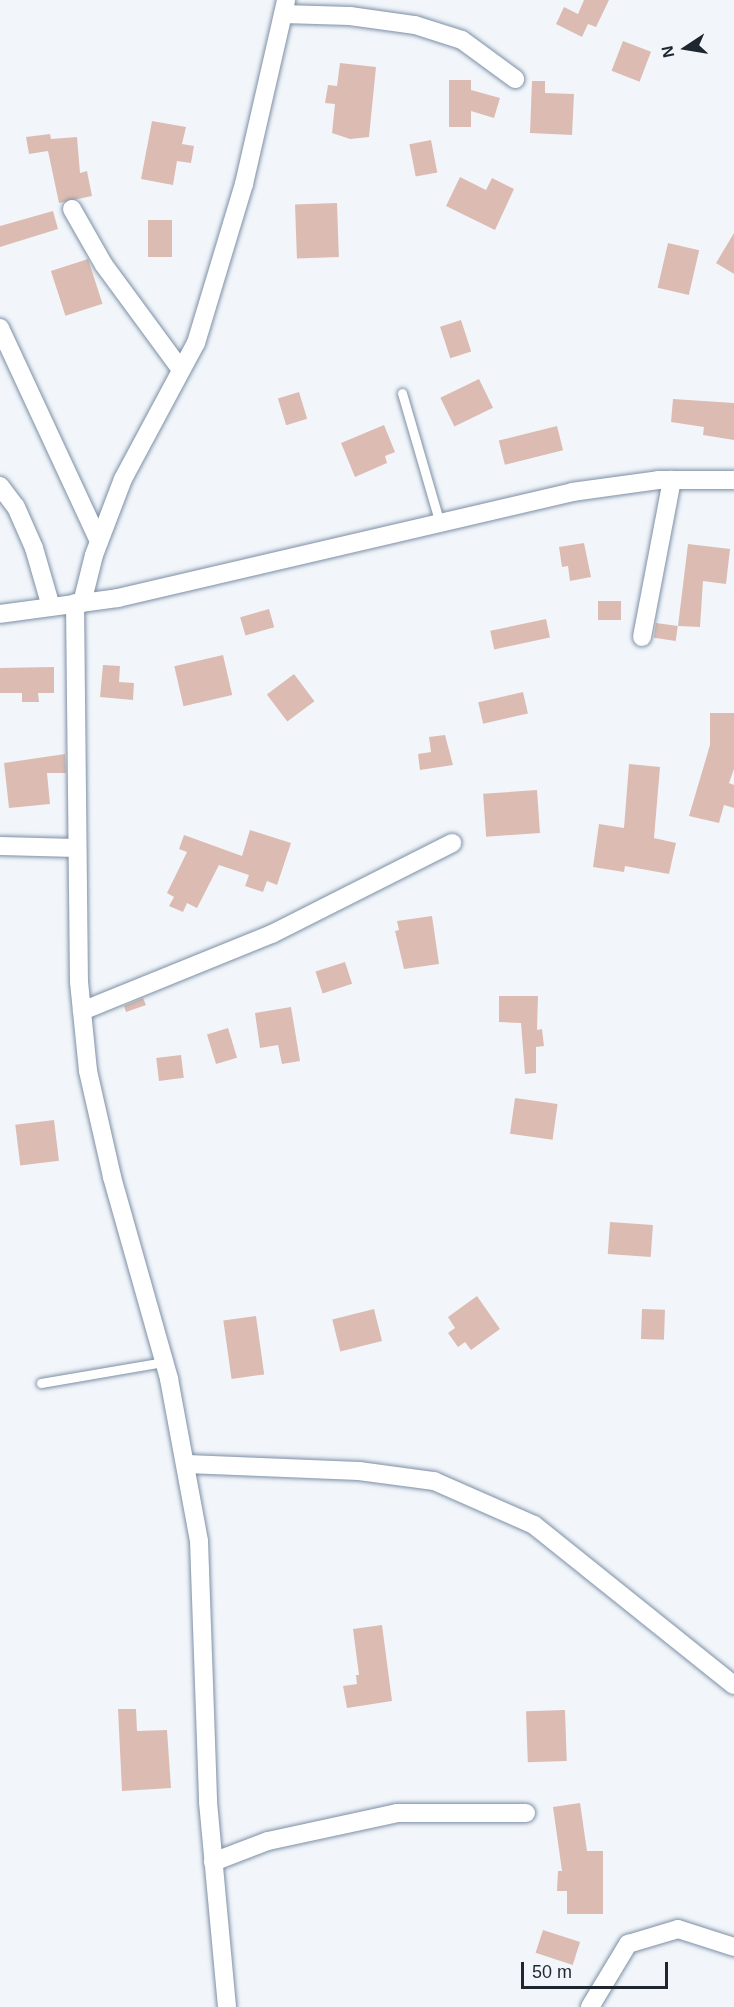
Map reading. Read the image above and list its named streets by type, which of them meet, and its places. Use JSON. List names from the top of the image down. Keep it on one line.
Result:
{"scale_bar":"50 m","north":"left"}
